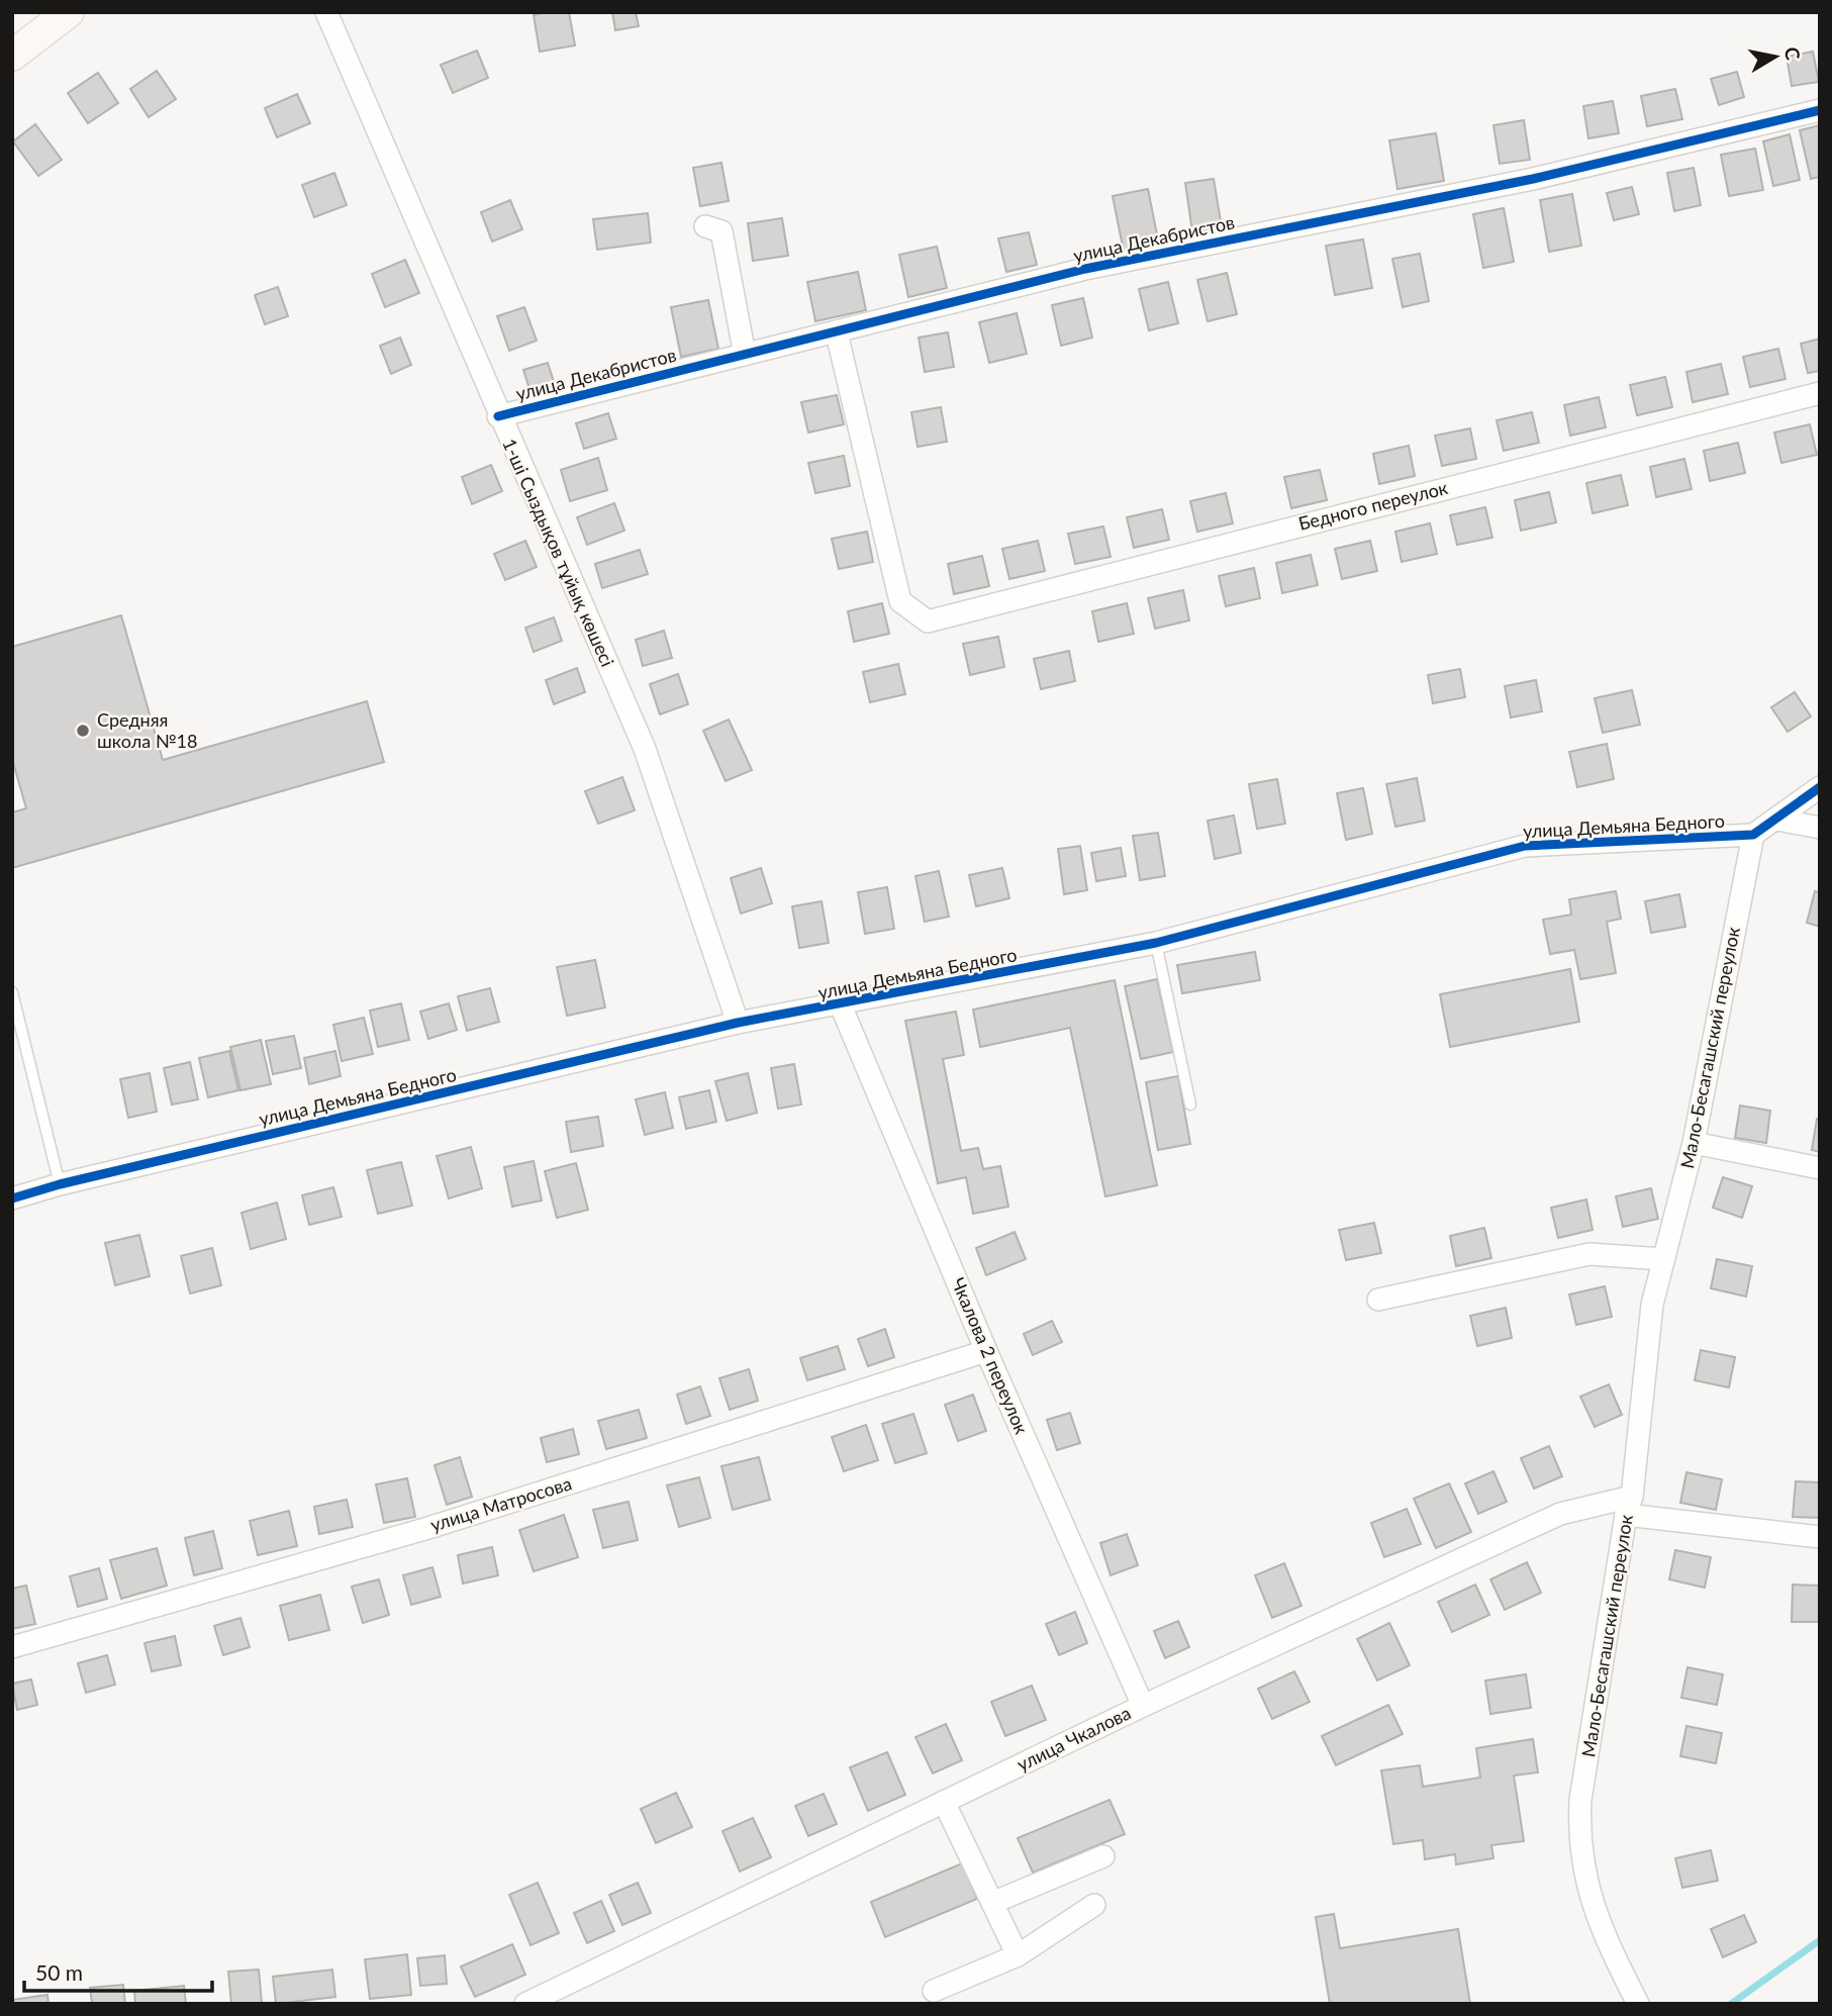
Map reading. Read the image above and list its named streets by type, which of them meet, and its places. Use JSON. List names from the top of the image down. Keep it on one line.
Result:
{"streets":{"street":["улица Декабристов","Бедного переулок","1-ші Сыздықов тұйық көшесі","улица Демьяна Бедного","Мало-Бесагашский переулок","Чкалова 2 переулок","улица Матросова","улица Чкалова"]},"crossings":[["улица Декабристов","Бедного переулок"],["улица Декабристов","1-ші Сыздықов тұйық көшесі"],["1-ші Сыздықов тұйық көшесі","улица Демьяна Бедного"],["улица Демьяна Бедного","Мало-Бесагашский переулок"],["улица Демьяна Бедного","Чкалова 2 переулок"],["Мало-Бесагашский переулок","улица Чкалова"],["Чкалова 2 переулок","улица Матросова"],["Чкалова 2 переулок","улица Чкалова"]],"places":["Средняя школа №18"],"scale_bar":"50 m","north":"right"}
